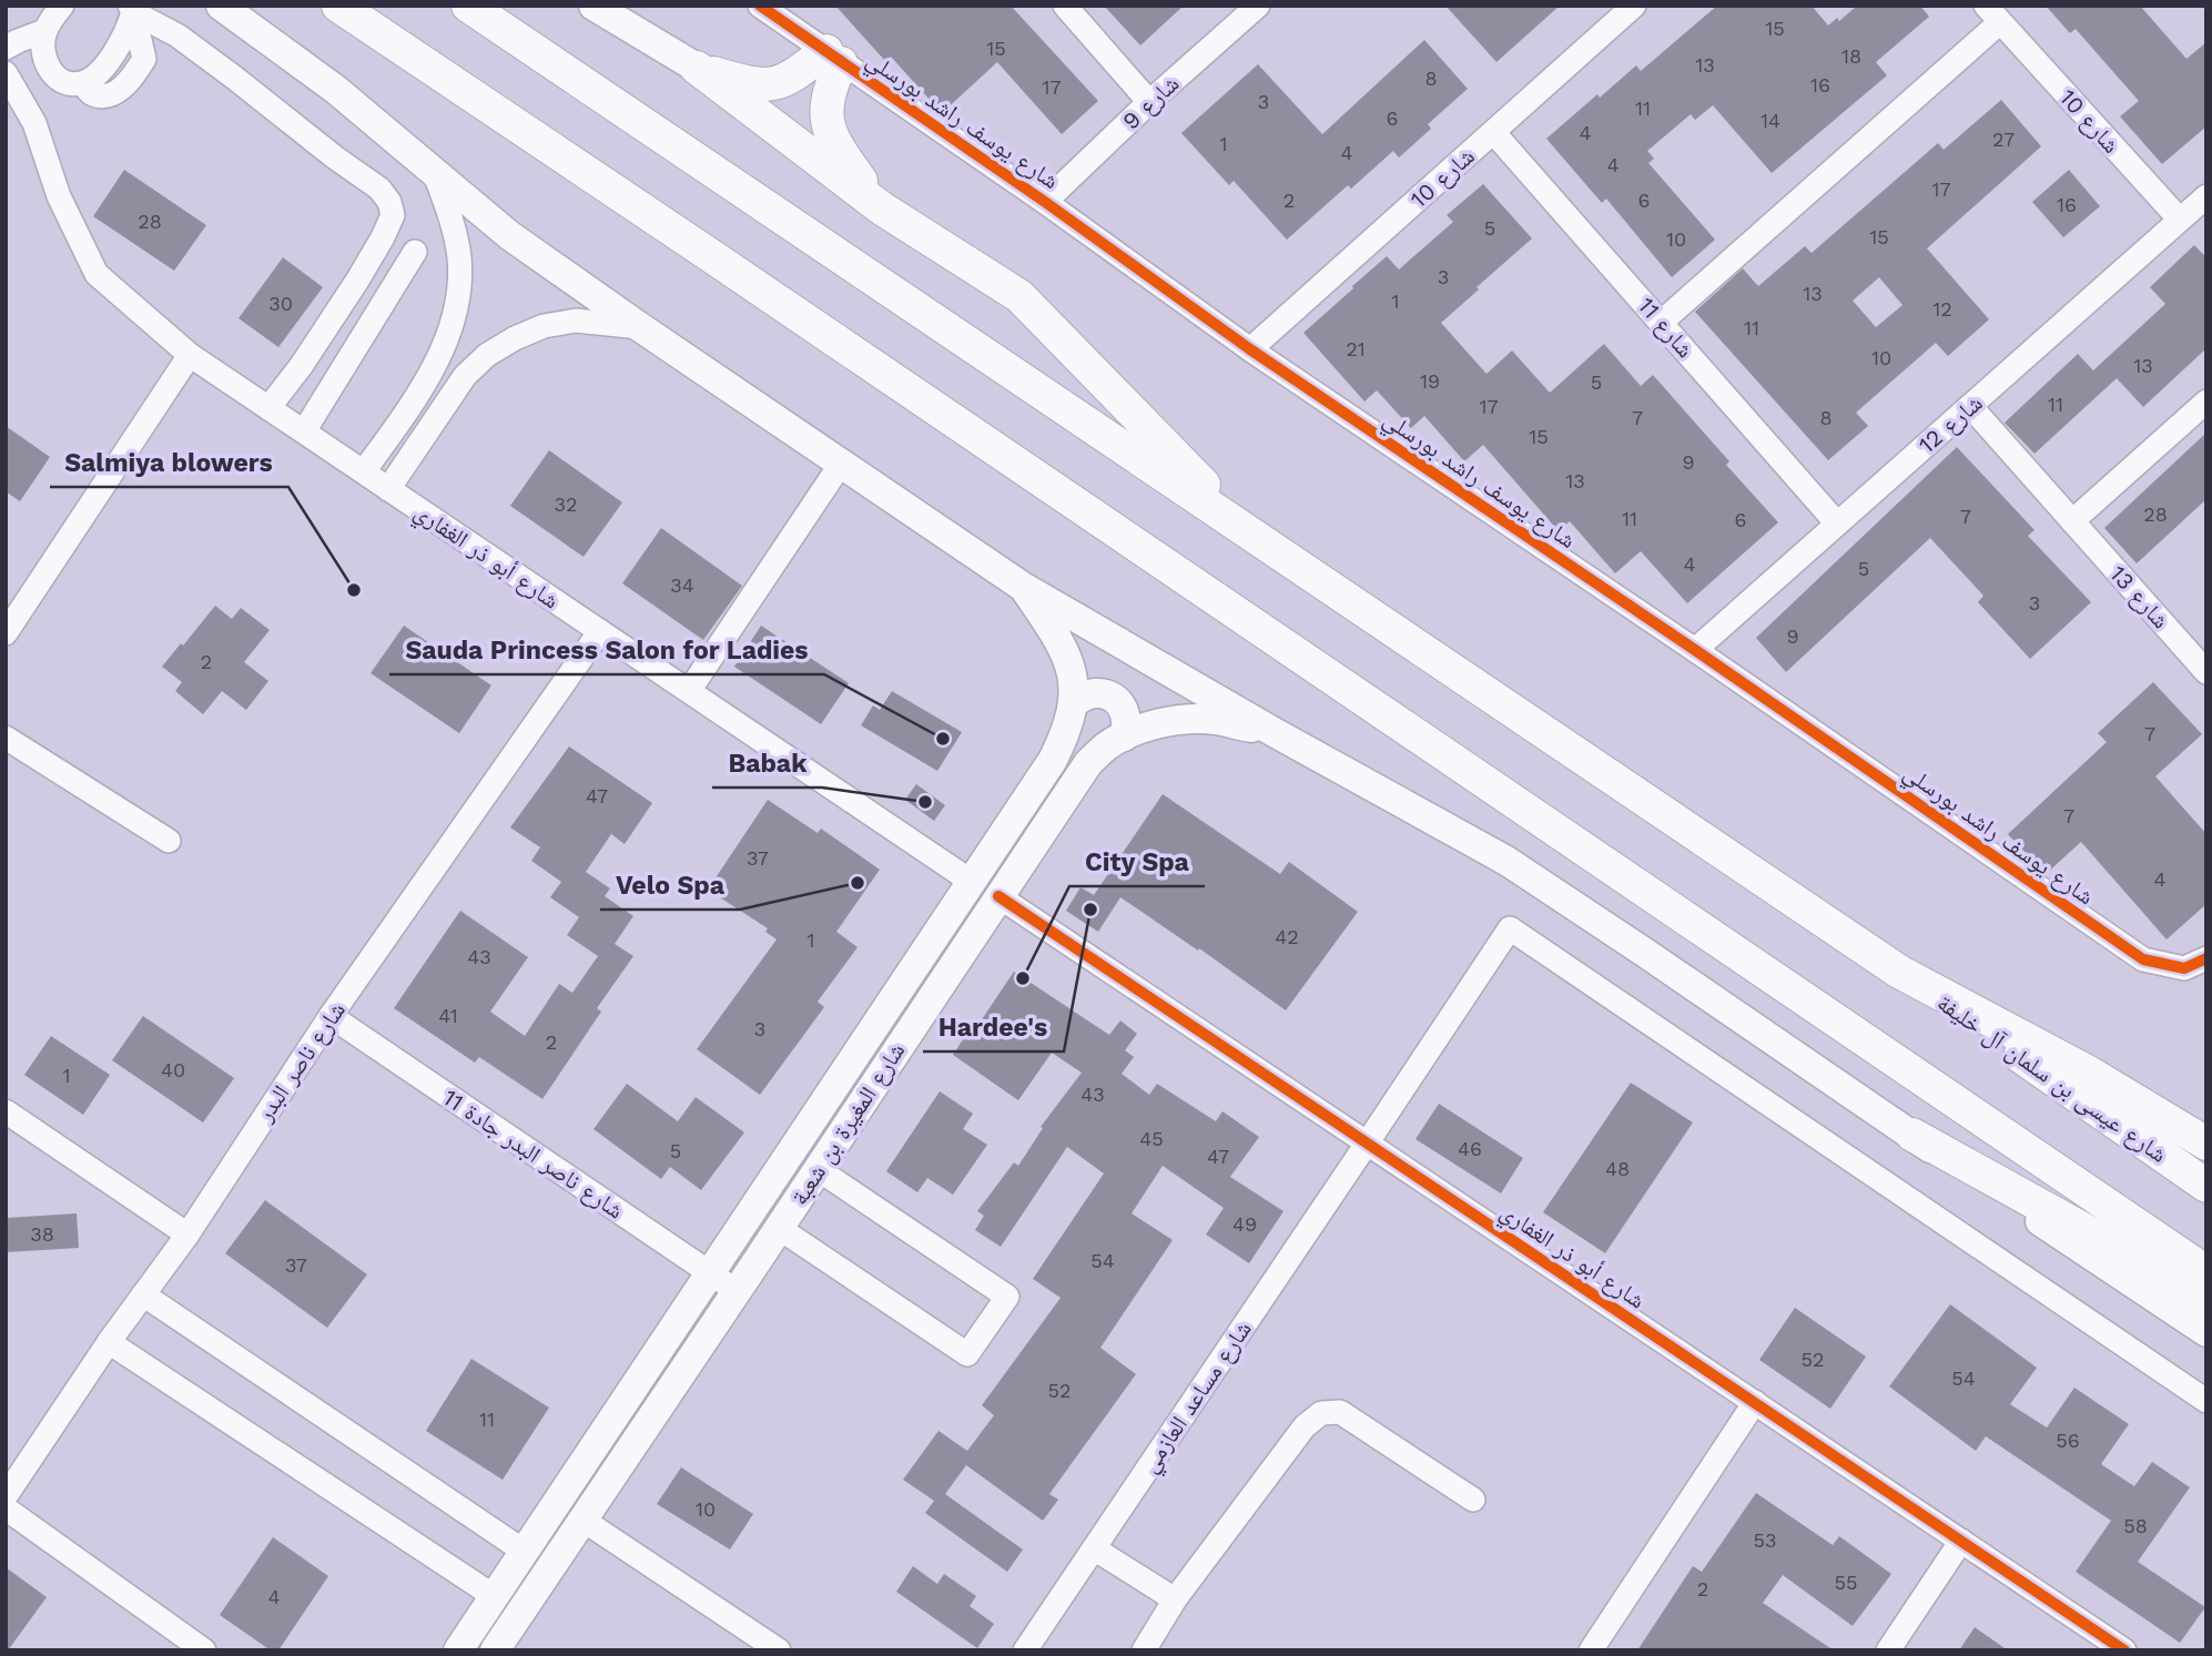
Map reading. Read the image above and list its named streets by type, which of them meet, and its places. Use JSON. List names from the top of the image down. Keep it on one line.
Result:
{"streets":{"highway":["شارع عيسى بن سلمان آل خليفة"],"main road":["شارع المغيرة بن شعبة"],"street":["شارع 9","شارع يوسف راشد بورسلي","شارع 10","شارع 11","شارع 12","شارع أبو ذر الغفاري","شارع 13","شارع ناصر البدر","شارع ناصر البدر جادة 11","شارع مساعد العازمي"]},"crossings":[["شارع 9","شارع يوسف راشد بورسلي"],["شارع يوسف راشد بورسلي","شارع 10"],["شارع يوسف راشد بورسلي","شارع 12"],["شارع 10","شارع 11"],["شارع 10","شارع 12"],["شارع 11","شارع 12"],["شارع 12","شارع 13"],["شارع أبو ذر الغفاري","شارع ناصر البدر"],["شارع أبو ذر الغفاري","شارع المغيرة بن شعبة"],["شارع أبو ذر الغفاري","شارع مساعد العازمي"],["شارع ناصر البدر","شارع ناصر البدر جادة 11"],["شارع المغيرة بن شعبة","شارع ناصر البدر جادة 11"]],"places":["Salmiya blowers","Sauda Princess Salon for Ladies","Babak","Velo Spa","Hardee's","City Spa"],"house_numbers":["15","15","18","13","8","16","17","3","11","6","14","4","27","1","4","4","17","2","6","16","28","5","15","10","3","13","1","30","12","11","21","10","13","19","5","11","17","7","8","15","9","13","32","28","7","11","6","4","5","34","3","9","2","7","47","7","37","4","42","1","43","41","3","2","40","1","43","45","46","5","47","48","49","38","54","37","52","54","52","11","56","10","58","53","55","2","4"]}
